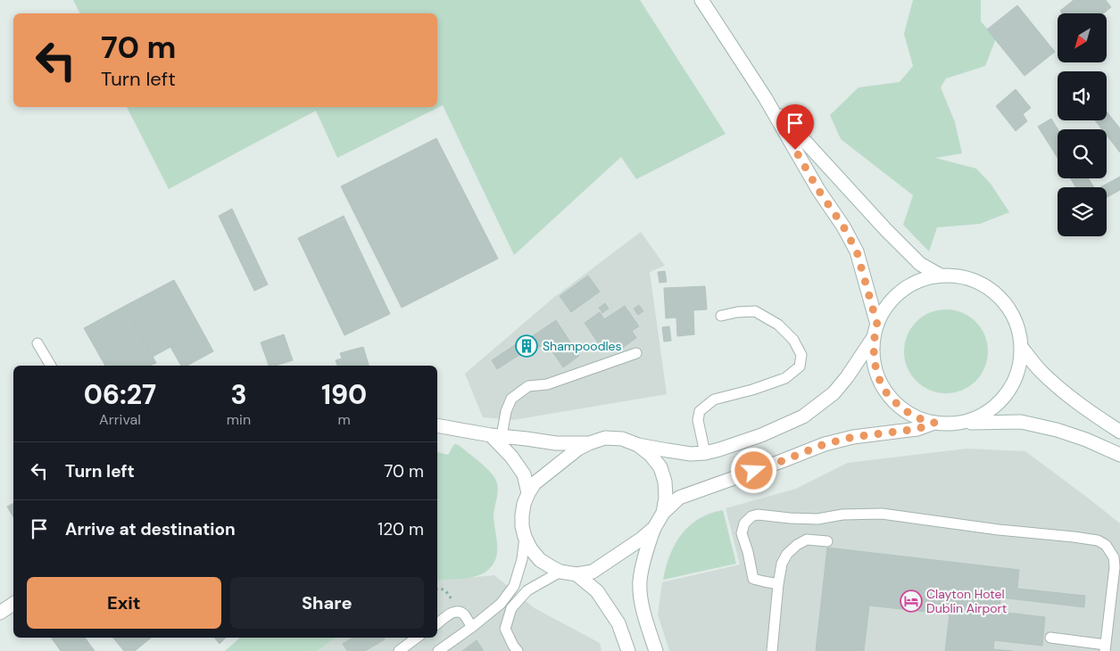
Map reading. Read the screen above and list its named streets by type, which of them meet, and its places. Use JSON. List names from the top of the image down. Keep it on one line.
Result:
{"places":{"building":["Shampoodles"],"hotel":["Clayton Hotel Dublin Airport"]},"north":"bottom left","page":{"turn":["70 m","Turn left"],"eta":["06:27","Arrival","3","min","190","m"],"list":[{"name":"Turn left","value":"70 m"},{"name":"Arrive at destination","value":"120 m"}],"buttons":["Exit","Share"]}}
